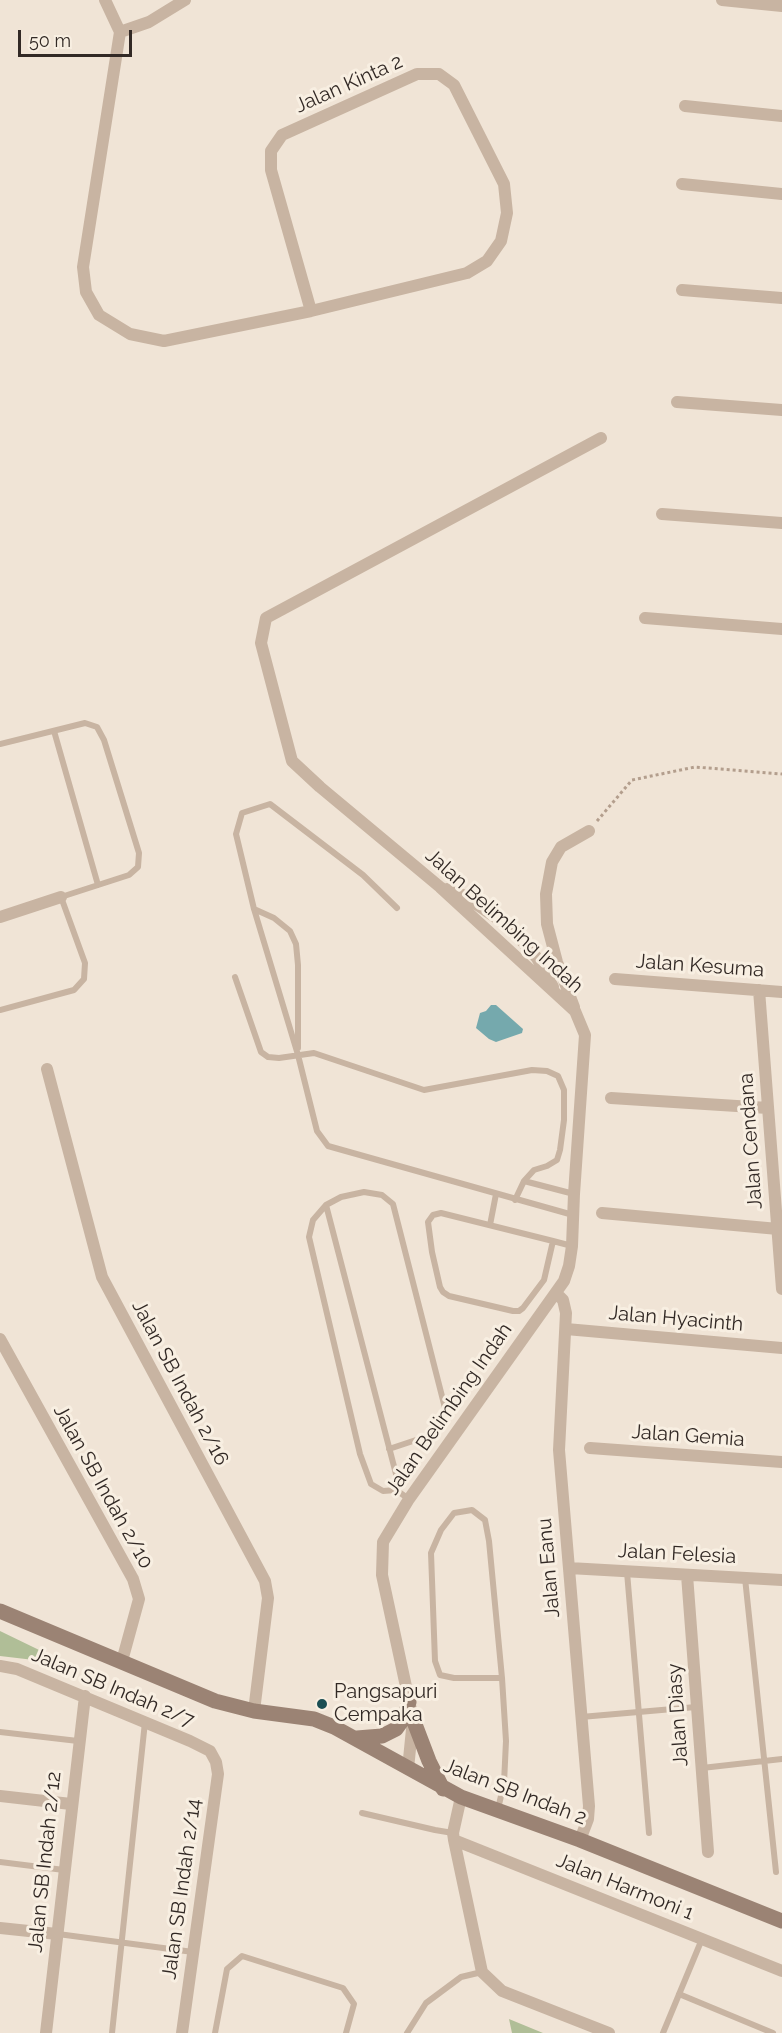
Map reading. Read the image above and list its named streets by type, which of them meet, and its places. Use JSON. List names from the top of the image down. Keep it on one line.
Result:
{"streets":{"street":["Jalan Kinta 2","Jalan Belimbing Indah","Jalan Kesuma","Jalan Cendana","Jalan Hyacinth","Jalan SB Indah 2/16","Jalan Gemia","Jalan SB Indah 2/10","Jalan Felesia","Jalan Eanu","Jalan SB Indah 2/7","Jalan Diasy","Jalan SB Indah 2","Jalan SB Indah 2/12","Jalan Harmoni 1","Jalan SB Indah 2/14"]},"crossings":[["Jalan Belimbing Indah","Jalan Eanu"],["Jalan Belimbing Indah","Jalan SB Indah 2"],["Jalan Kesuma","Jalan Cendana"],["Jalan Hyacinth","Jalan Eanu"],["Jalan SB Indah 2/16","Jalan SB Indah 2"],["Jalan SB Indah 2/10","Jalan SB Indah 2"],["Jalan Felesia","Jalan Eanu"],["Jalan Felesia","Jalan Diasy"],["Jalan Eanu","Jalan SB Indah 2"],["Jalan SB Indah 2/7","Jalan SB Indah 2/12"],["Jalan SB Indah 2/7","Jalan SB Indah 2/14"]],"places":["Pangsapuri Cempaka"],"scale_bar":"50 m"}
